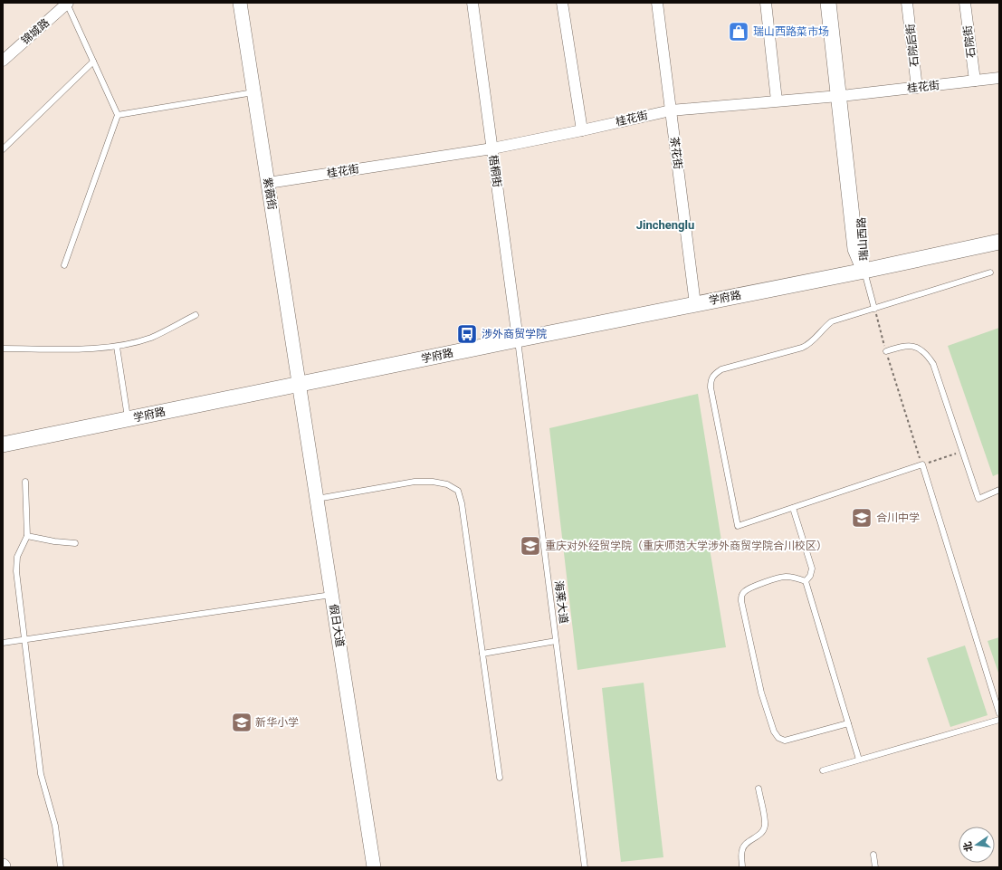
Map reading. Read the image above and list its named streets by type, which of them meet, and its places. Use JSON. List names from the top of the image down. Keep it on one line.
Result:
{"streets":{"main road":["瑞山西路","学府路"],"street":["锦城路","石院街","石院后街","桂花街","茶花街","梧桐街","紫薇街","假日大道"],"lane":["海莱大道"]},"crossings":[["石院街","桂花街"],["石院后街","桂花街"],["桂花街","茶花街"],["桂花街","梧桐街"],["桂花街","紫薇街"],["桂花街","瑞山西路"],["茶花街","学府路"],["梧桐街","学府路"],["梧桐街","海莱大道"],["紫薇街","学府路"],["紫薇街","假日大道"],["瑞山西路","学府路"],["学府路","海莱大道"],["学府路","假日大道"]],"districts":["Jinchenglu"],"places":{"shop":["瑞山西路菜市场"],"bus stop":["涉外商贸学院"],"school or university":["合川中学","重庆对外经贸学院（重庆师范大学涉外商贸学院合川校区）","新华小学"]},"north":"left"}
